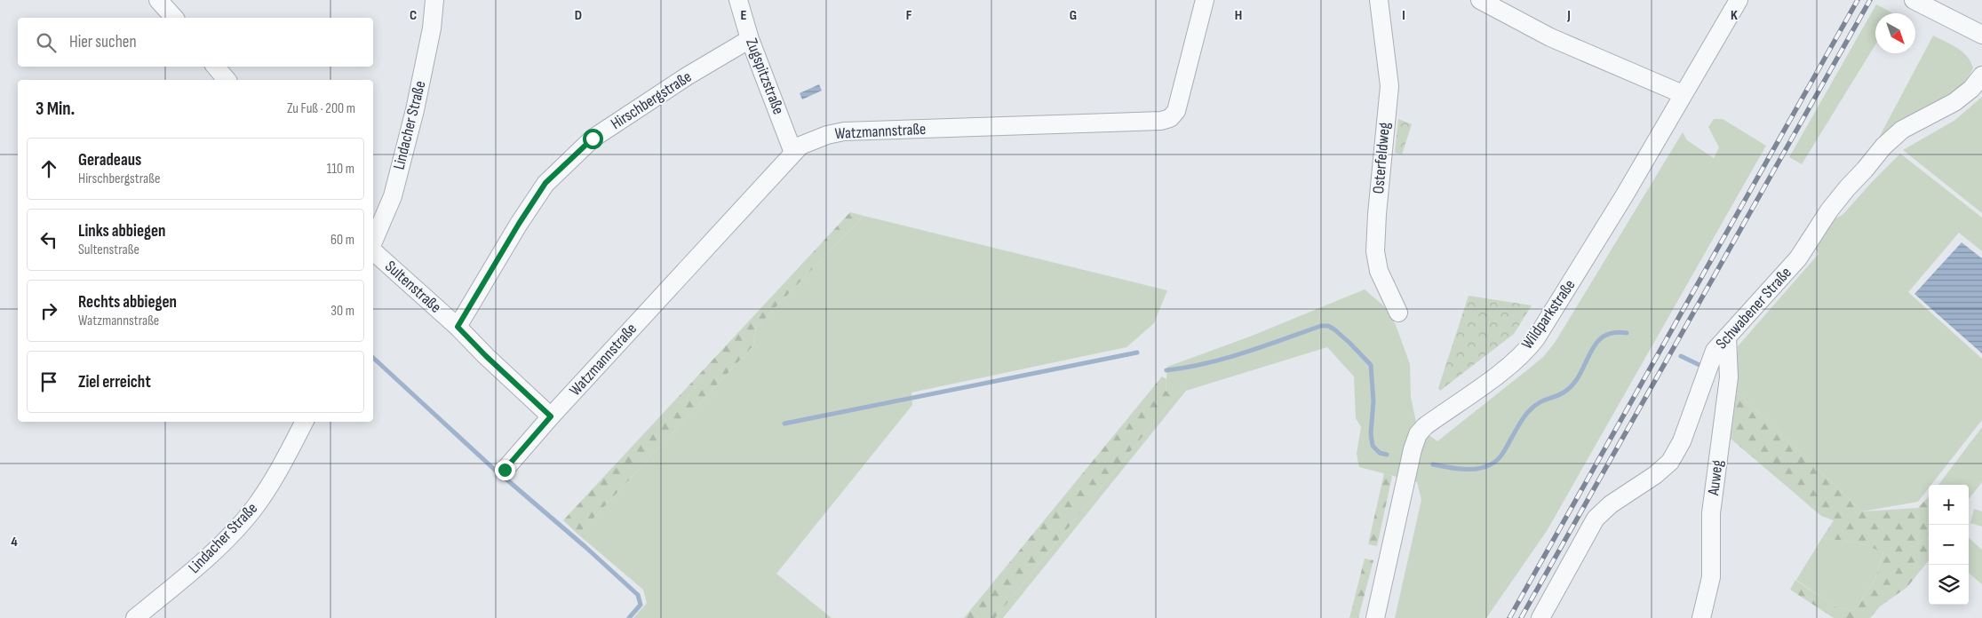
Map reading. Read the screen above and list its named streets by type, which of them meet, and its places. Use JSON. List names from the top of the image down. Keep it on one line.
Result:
{"streets":{"street":["Zugspitzstraße","Hirschbergstraße","Lindacher Straße","Watzmannstraße","Osterfeldweg","Sultenstraße","Schwabener Straße","Wildparkstraße","Auweg"]},"crossings":[["Zugspitzstraße","Hirschbergstraße"],["Zugspitzstraße","Watzmannstraße"],["Hirschbergstraße","Sultenstraße"],["Watzmannstraße","Sultenstraße"],["Schwabener Straße","Auweg"]],"north":"bottom right","page":{"search":"Hier suchen","heading":["3 Min.","Zu Fuß · 200 m"],"list":[["Geradeaus","Hirschbergstraße","110 m"],["Links abbiegen","Sultenstraße","60 m"],["Rechts abbiegen","Watzmannstraße","30 m"],"Ziel erreicht"],"map_buttons":["+","−"]},"grid":{"columns":["C","D","E","F","G","H","I","J","K"],"rows":["4"]}}
